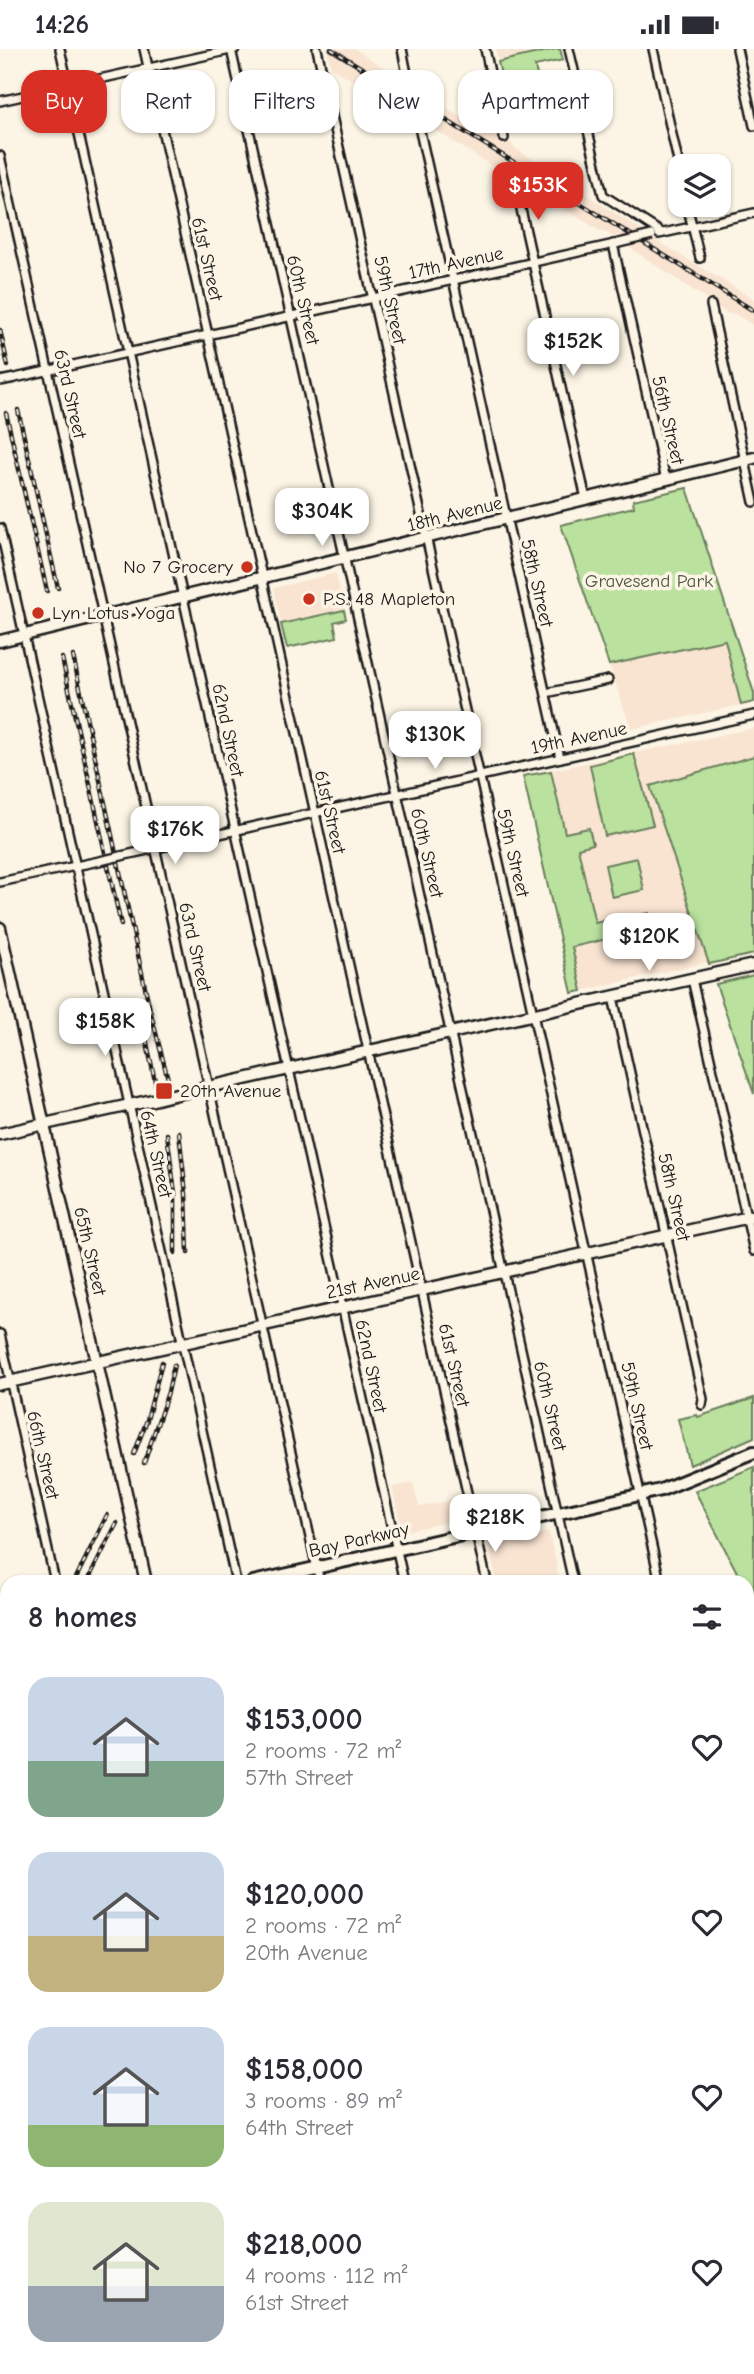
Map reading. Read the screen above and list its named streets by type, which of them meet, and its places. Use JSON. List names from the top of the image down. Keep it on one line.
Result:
{"streets":{"main road":["Bay Parkway"],"street":["61st Street","17th Avenue","60th Street","59th Street","63rd Street","56th Street","18th Avenue","58th Street","62nd Street","19th Avenue","64th Street","65th Street","21st Avenue","66th Street"]},"crossings":[["61st Street","17th Avenue"],["61st Street","18th Avenue"],["61st Street","19th Avenue"],["61st Street","21st Avenue"],["61st Street","Bay Parkway"],["17th Avenue","60th Street"],["17th Avenue","59th Street"],["17th Avenue","63rd Street"],["17th Avenue","56th Street"],["17th Avenue","58th Street"],["17th Avenue","62nd Street"],["60th Street","18th Avenue"],["60th Street","19th Avenue"],["60th Street","21st Avenue"],["60th Street","Bay Parkway"],["59th Street","18th Avenue"],["59th Street","19th Avenue"],["59th Street","21st Avenue"],["59th Street","Bay Parkway"],["63rd Street","18th Avenue"],["63rd Street","19th Avenue"],["63rd Street","21st Avenue"],["63rd Street","Bay Parkway"],["56th Street","18th Avenue"],["18th Avenue","58th Street"],["18th Avenue","62nd Street"],["18th Avenue","64th Street"],["58th Street","19th Avenue"],["58th Street","21st Avenue"],["62nd Street","19th Avenue"],["62nd Street","21st Avenue"],["62nd Street","Bay Parkway"],["19th Avenue","64th Street"],["64th Street","21st Avenue"],["65th Street","21st Avenue"],["21st Avenue","66th Street"]],"parks":["Gravesend Park"],"places":{"other":["No 7 Grocery","P.S. 48 Mapleton","Lyn Lotus Yoga"],"transit":["20th Avenue"]},"page":{"status":"14:26","chip":["Buy","Rent","Filters","New","Apartment"],"price":["$153K","$152K","$304K","$130K","$176K","$120K","$158K","$218K"],"heading":"8 homes","list":[{"name":"$153,000","note":"2 rooms · 72 m² · 57th Street"},{"name":"$120,000","note":"2 rooms · 72 m² · 20th Avenue"},{"name":"$158,000","note":"3 rooms · 89 m² · 64th Street"},{"name":"$218,000","note":"4 rooms · 112 m² · 61st Street"}]}}
